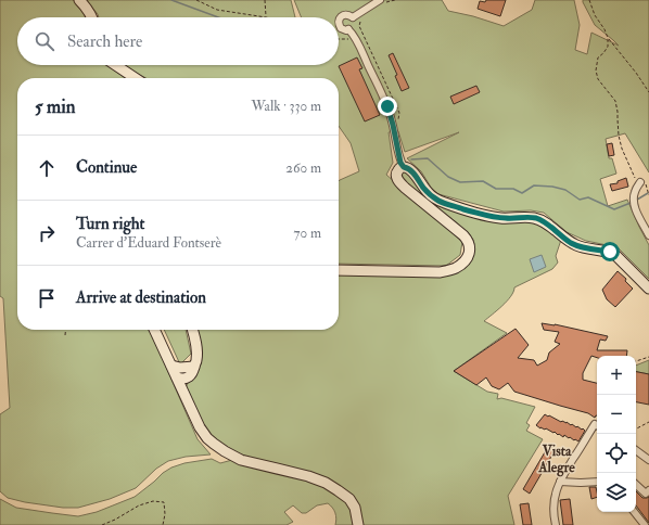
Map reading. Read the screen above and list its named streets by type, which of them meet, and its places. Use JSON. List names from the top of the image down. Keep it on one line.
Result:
{"districts":["Vista Alegre"],"page":{"search":"Search here","heading":["5 min","Walk · 330 m"],"list":[["Continue","260 m"],["Turn right","Carrer d'Eduard Fontserè","70 m"],"Arrive at destination"],"map_buttons":["+","−"]}}
